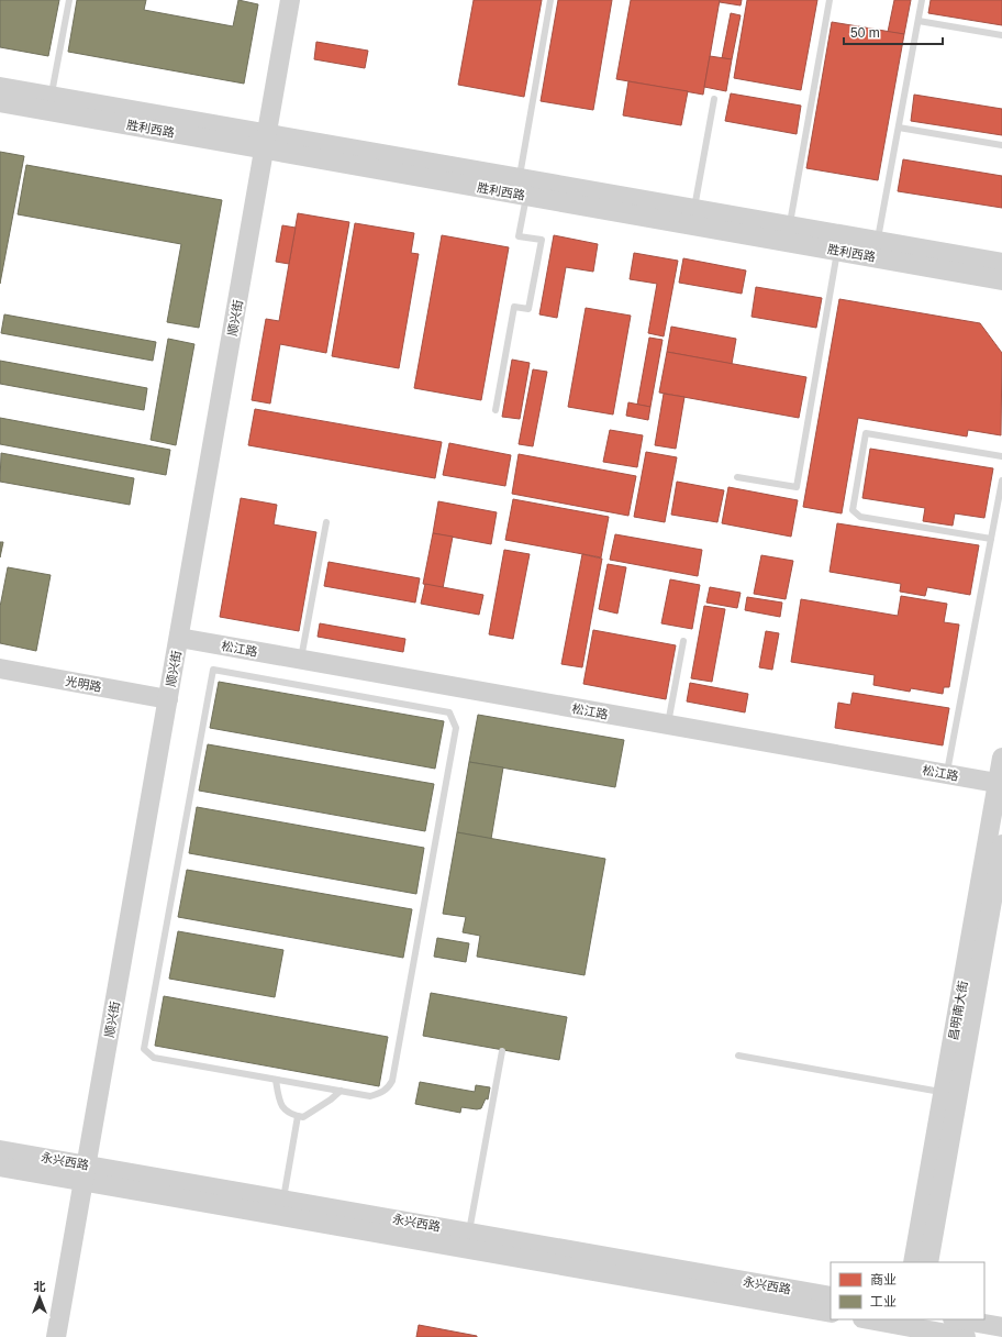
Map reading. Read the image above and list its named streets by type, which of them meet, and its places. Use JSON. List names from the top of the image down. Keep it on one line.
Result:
{"streets":{"main road":["胜利西路","顺兴街","松江路","光明路","昌明南大街","永兴西路"]},"crossings":[["胜利西路","顺兴街"],["顺兴街","松江路"],["顺兴街","光明路"],["顺兴街","永兴西路"],["松江路","昌明南大街"]],"legend":["商业","工业"],"scale_bar":"50 m","north":"top"}
